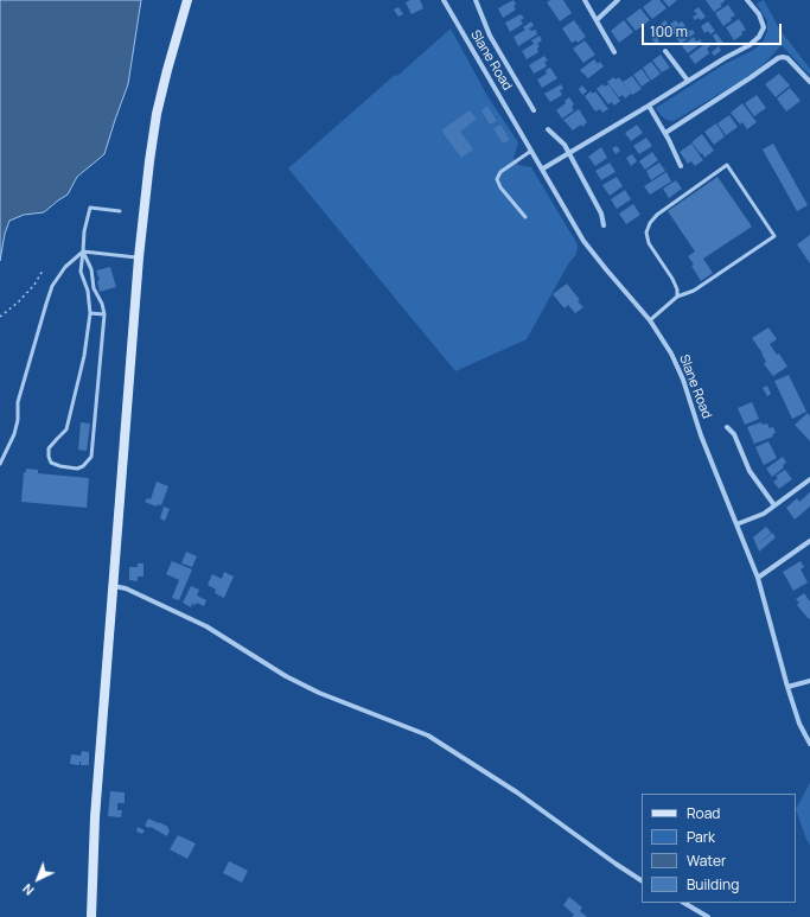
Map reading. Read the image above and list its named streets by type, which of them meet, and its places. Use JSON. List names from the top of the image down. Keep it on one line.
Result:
{"streets":{"street":["Slane Road"]},"legend":["Road","Park","Water","Building"],"scale_bar":"100 m","north":"bottom left"}
